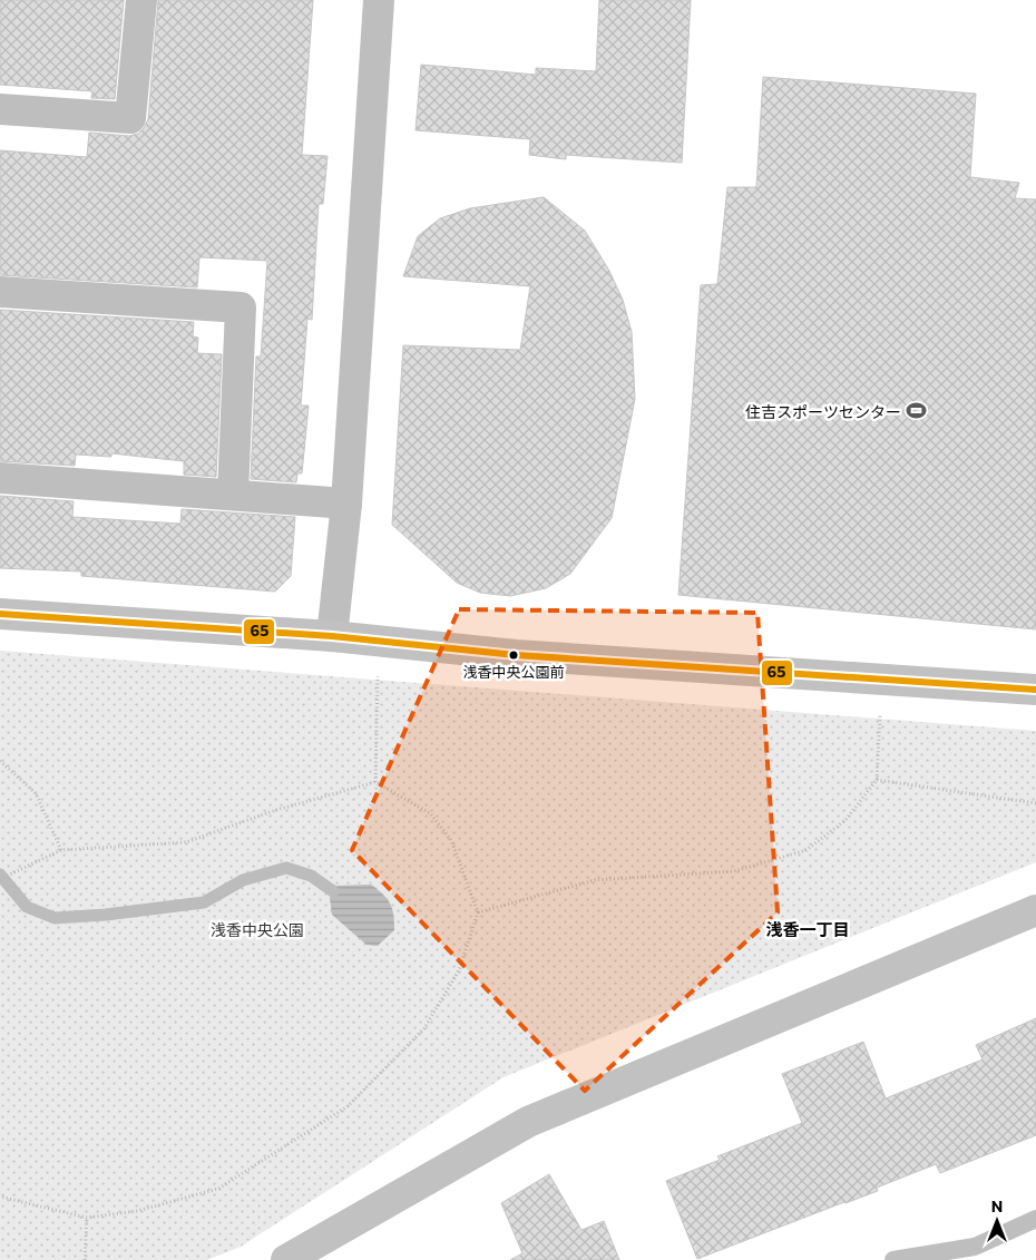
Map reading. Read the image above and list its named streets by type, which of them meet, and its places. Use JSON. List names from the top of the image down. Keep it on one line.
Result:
{"districts":["浅香一丁目"],"parks":["浅香中央公園"],"places":{"sports":["住吉スポーツセンター"],"other":["浅香中央公園前"]},"lines":["transit line 65"],"north":"top"}
